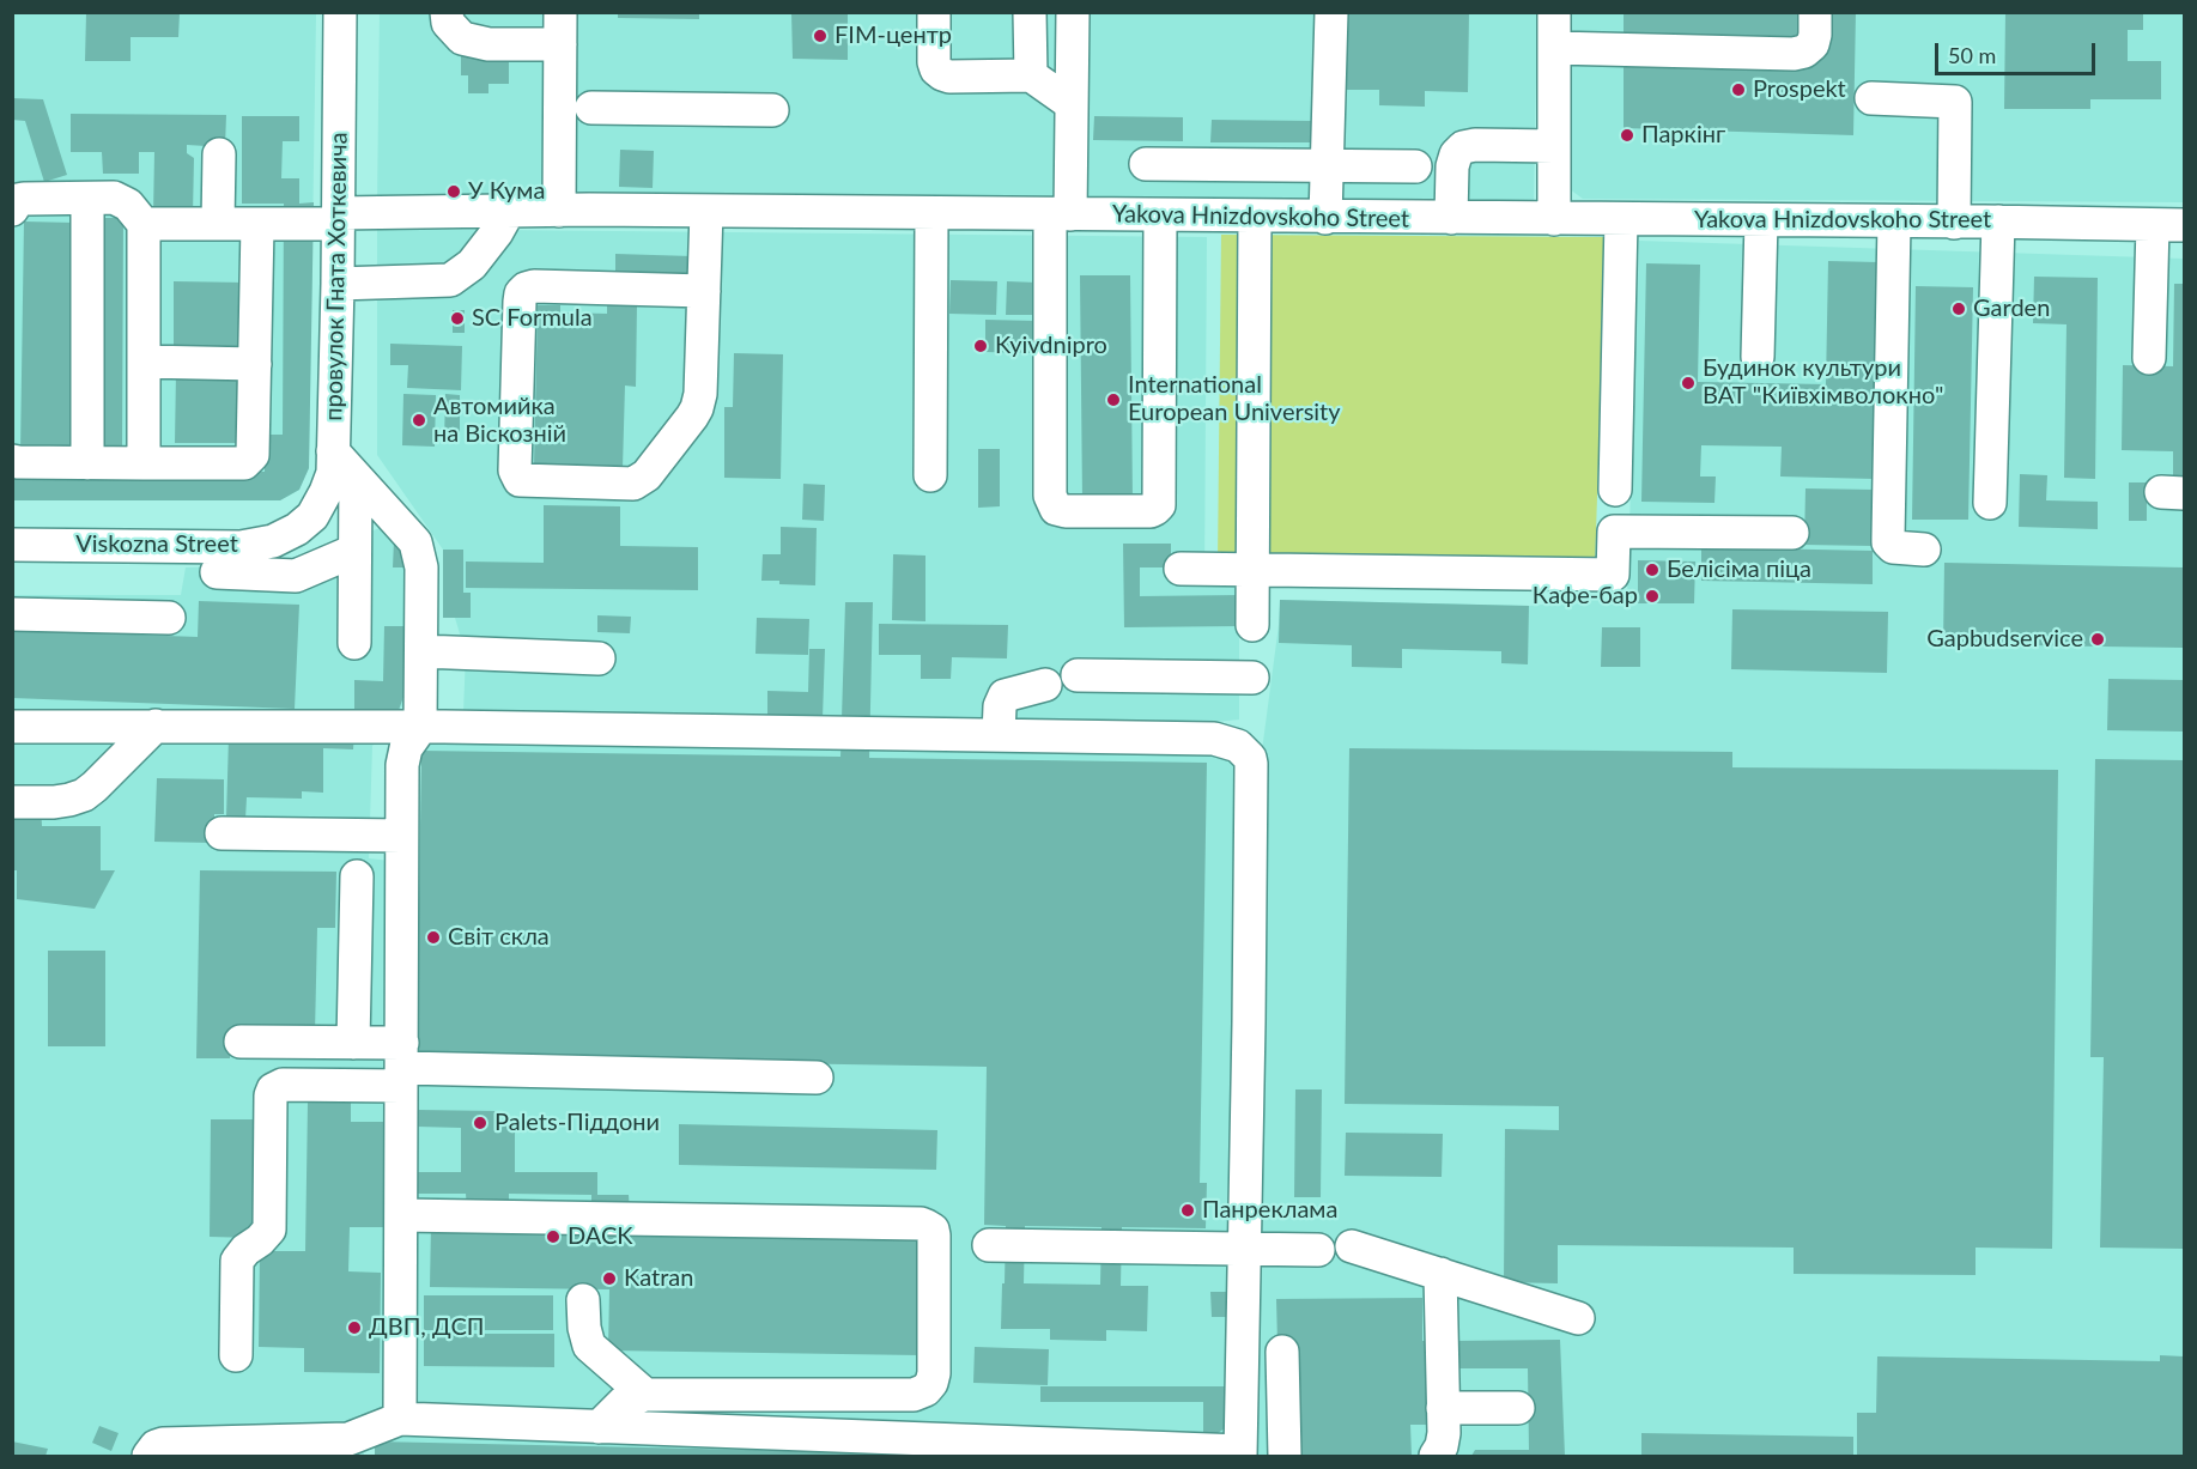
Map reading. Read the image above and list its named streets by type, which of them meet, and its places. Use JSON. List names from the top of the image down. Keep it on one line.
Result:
{"streets":{"street":["Yakova Hnizdovskoho Street","провулок Гната Хоткевича","Viskozna Street"]},"crossings":[["Yakova Hnizdovskoho Street","провулок Гната Хоткевича"],["провулок Гната Хоткевича","Viskozna Street"]],"places":["FIM-центр","Prospekt","Паркінг","У Кума","Garden","SC Formula","Kyivdnipro","Будинок культури ВАТ \"Київхімволокно\"","International European University","Автомийка на Віскозній","Белісіма піца","Кафе-бар","Gapbudservice","Світ скла","Palets-Піддони","Панреклама","DACK","Katran","ДВП, ДСП"],"scale_bar":"50 m"}
